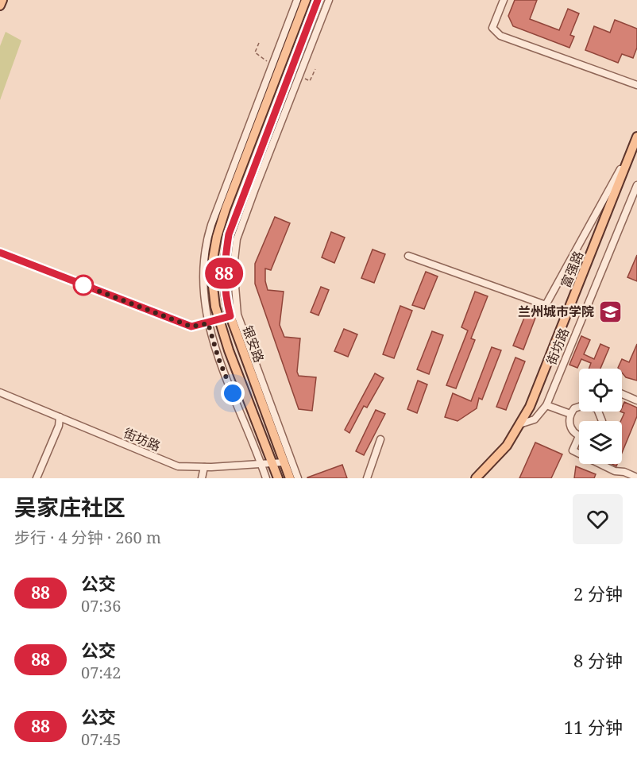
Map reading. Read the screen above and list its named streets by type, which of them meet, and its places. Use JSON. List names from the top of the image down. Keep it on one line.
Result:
{"streets":{"main road":["富强路","银安路"],"street":["街坊路"]},"crossings":[["富强路","街坊路"],["银安路","街坊路"]],"places":{"school or university":["兰州城市学院"]},"lines":["bus line 88"],"page":{"on_map":"88","heading":["吴家庄社区","步行 · 4 分钟 · 260 m"],"list":[{"mark":"88","name":"公交","note":"07:36","value":"2 分钟"},{"mark":"88","name":"公交","note":"07:42","value":"8 分钟"},{"mark":"88","name":"公交","note":"07:45","value":"11 分钟"}]}}
